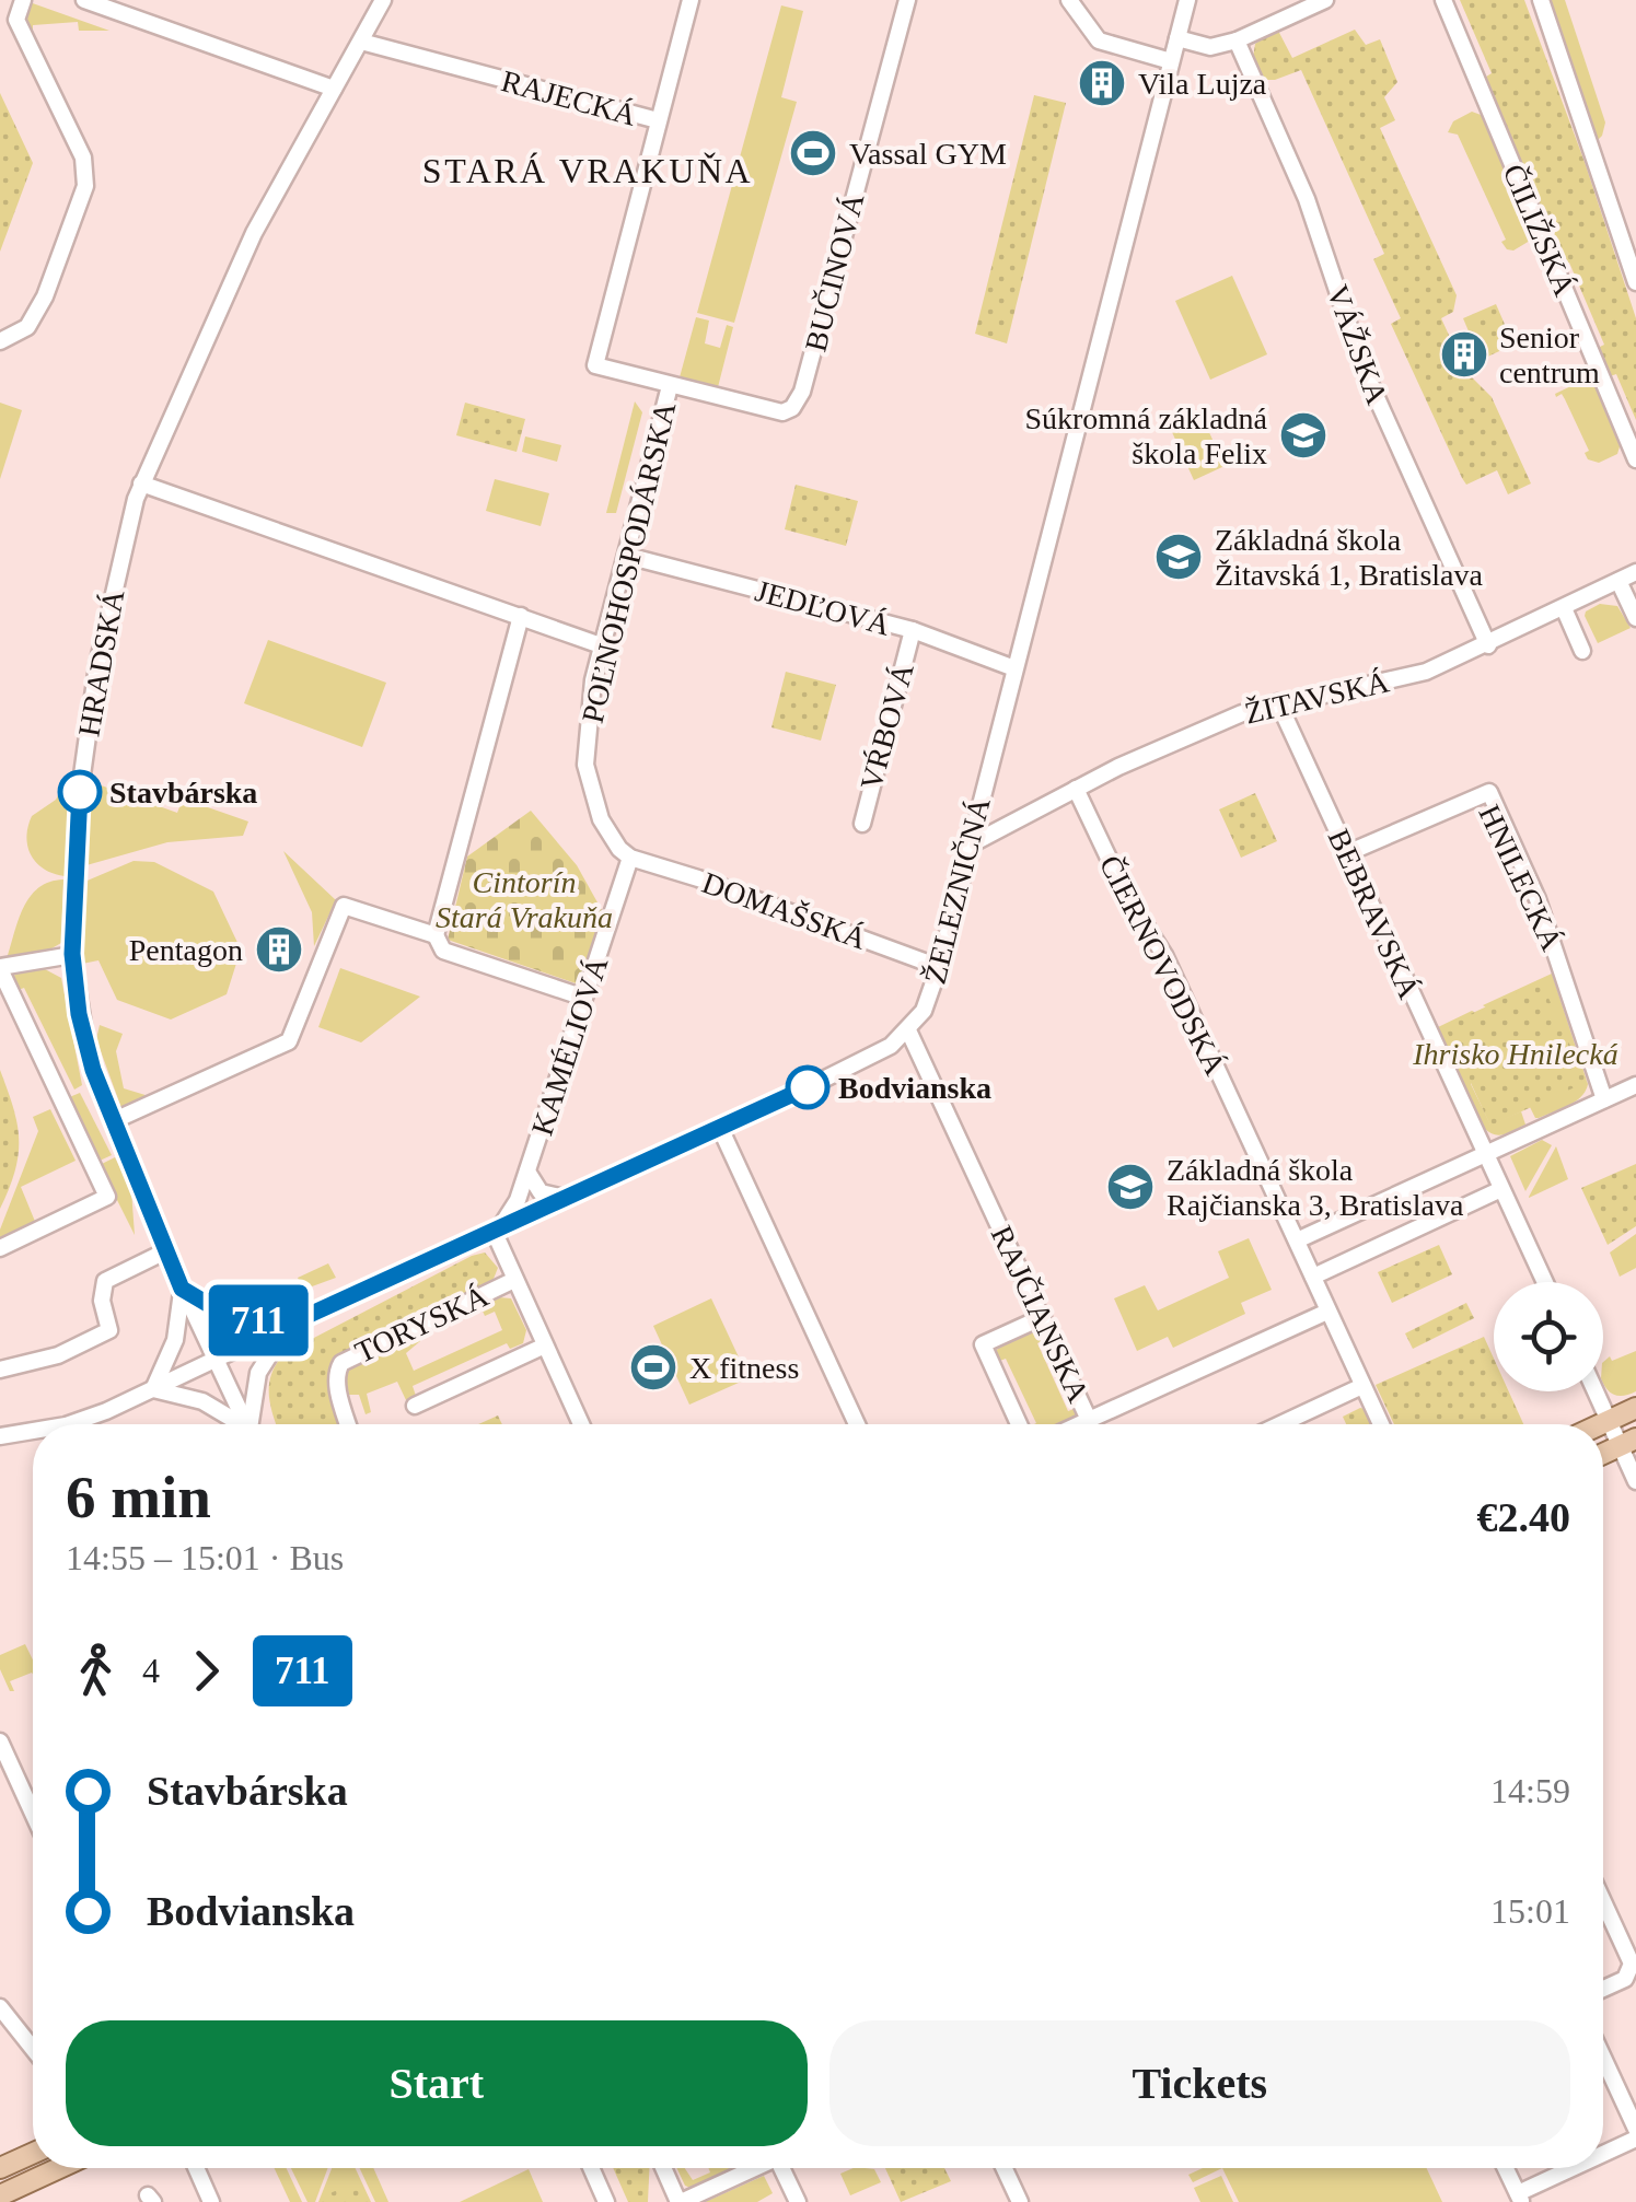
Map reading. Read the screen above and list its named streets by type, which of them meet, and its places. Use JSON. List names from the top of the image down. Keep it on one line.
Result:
{"streets":{"street":["RAJECKÁ","ČILIŽSKÁ","BUČINOVÁ","VÁŽSKA","POĽNOHOSPODÁRSKA","JEDĽOVÁ","HRADSKÁ","ŽITAVSKÁ","VŔBOVÁ","HNILECKÁ","ŽELEZNIČNÁ","DOMAŠSKÁ","BEBRAVSKÁ","ČIERNOVODSKÁ","KAMÉLIOVÁ","RAJČIANSKA","TORYSKÁ"]},"crossings":[["RAJECKÁ","HRADSKÁ"],["BUČINOVÁ","POĽNOHOSPODÁRSKA"],["VÁŽSKA","ŽITAVSKÁ"],["POĽNOHOSPODÁRSKA","JEDĽOVÁ"],["POĽNOHOSPODÁRSKA","DOMAŠSKÁ"],["POĽNOHOSPODÁRSKA","KAMÉLIOVÁ"],["JEDĽOVÁ","VŔBOVÁ"],["JEDĽOVÁ","ŽELEZNIČNÁ"],["HRADSKÁ","ŽELEZNIČNÁ"],["ŽITAVSKÁ","ŽELEZNIČNÁ"],["ŽITAVSKÁ","BEBRAVSKÁ"],["ŽITAVSKÁ","ČIERNOVODSKÁ"],["HNILECKÁ","BEBRAVSKÁ"],["ŽELEZNIČNÁ","DOMAŠSKÁ"],["ŽELEZNIČNÁ","KAMÉLIOVÁ"],["ŽELEZNIČNÁ","RAJČIANSKA"],["DOMAŠSKÁ","KAMÉLIOVÁ"],["ČIERNOVODSKÁ","RAJČIANSKA"]],"districts":["STARÁ VRAKUŇA"],"parks":["Cintorín Stará Vrakuňa","Ihrisko Hnilecká"],"places":{"building":["Vila Lujza","Senior centrum","Pentagon"],"sports":["Vassal GYM","X fitness"],"school or university":["Súkromná základná škola Felix","Základná škola Žitavská 1, Bratislava","Základná škola Rajčianska 3, Bratislava"],"other":["Stavbárska","Bodvianska"]},"lines":["bus line 711"],"page":{"on_map":"711","heading":["6 min","14:55 – 15:01 · Bus","€2.40"],"legs":["4","711"],"list":[{"name":"Stavbárska","value":"14:59"},{"name":"Bodvianska","value":"15:01"}],"buttons":["Start","Tickets"]}}
